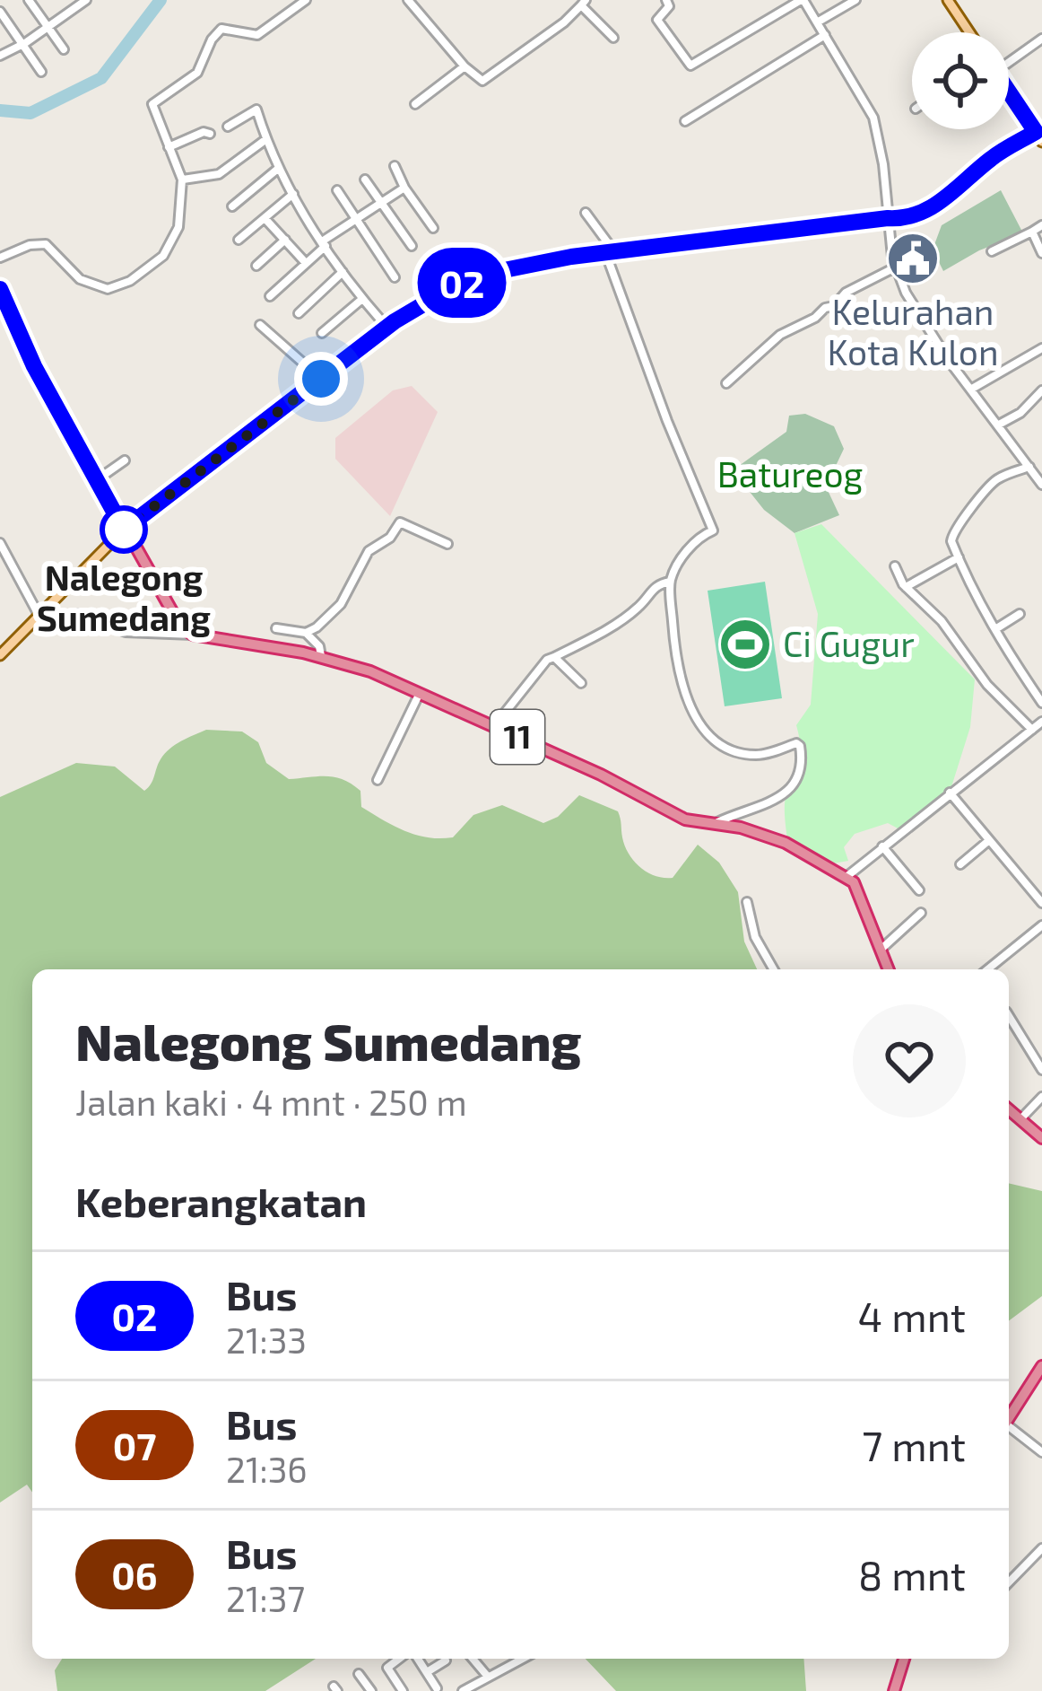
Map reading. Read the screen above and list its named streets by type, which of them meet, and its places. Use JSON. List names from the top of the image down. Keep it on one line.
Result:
{"streets":{"highway":["11"]},"parks":["Batureog"],"places":{"public building":["Kelurahan Kota Kulon"],"other":["Nalegong Sumedang"],"sports":["Ci Gugur"]},"lines":["bus line 02"],"page":{"on_map":"02","heading":[["Nalegong Sumedang","Jalan kaki · 4 mnt · 250 m"],"Keberangkatan"],"list":[{"mark":"02","name":"Bus","note":"21:33","value":"4 mnt"},{"mark":"07","name":"Bus","note":"21:36","value":"7 mnt"},{"mark":"06","name":"Bus","note":"21:37","value":"8 mnt"}]}}
